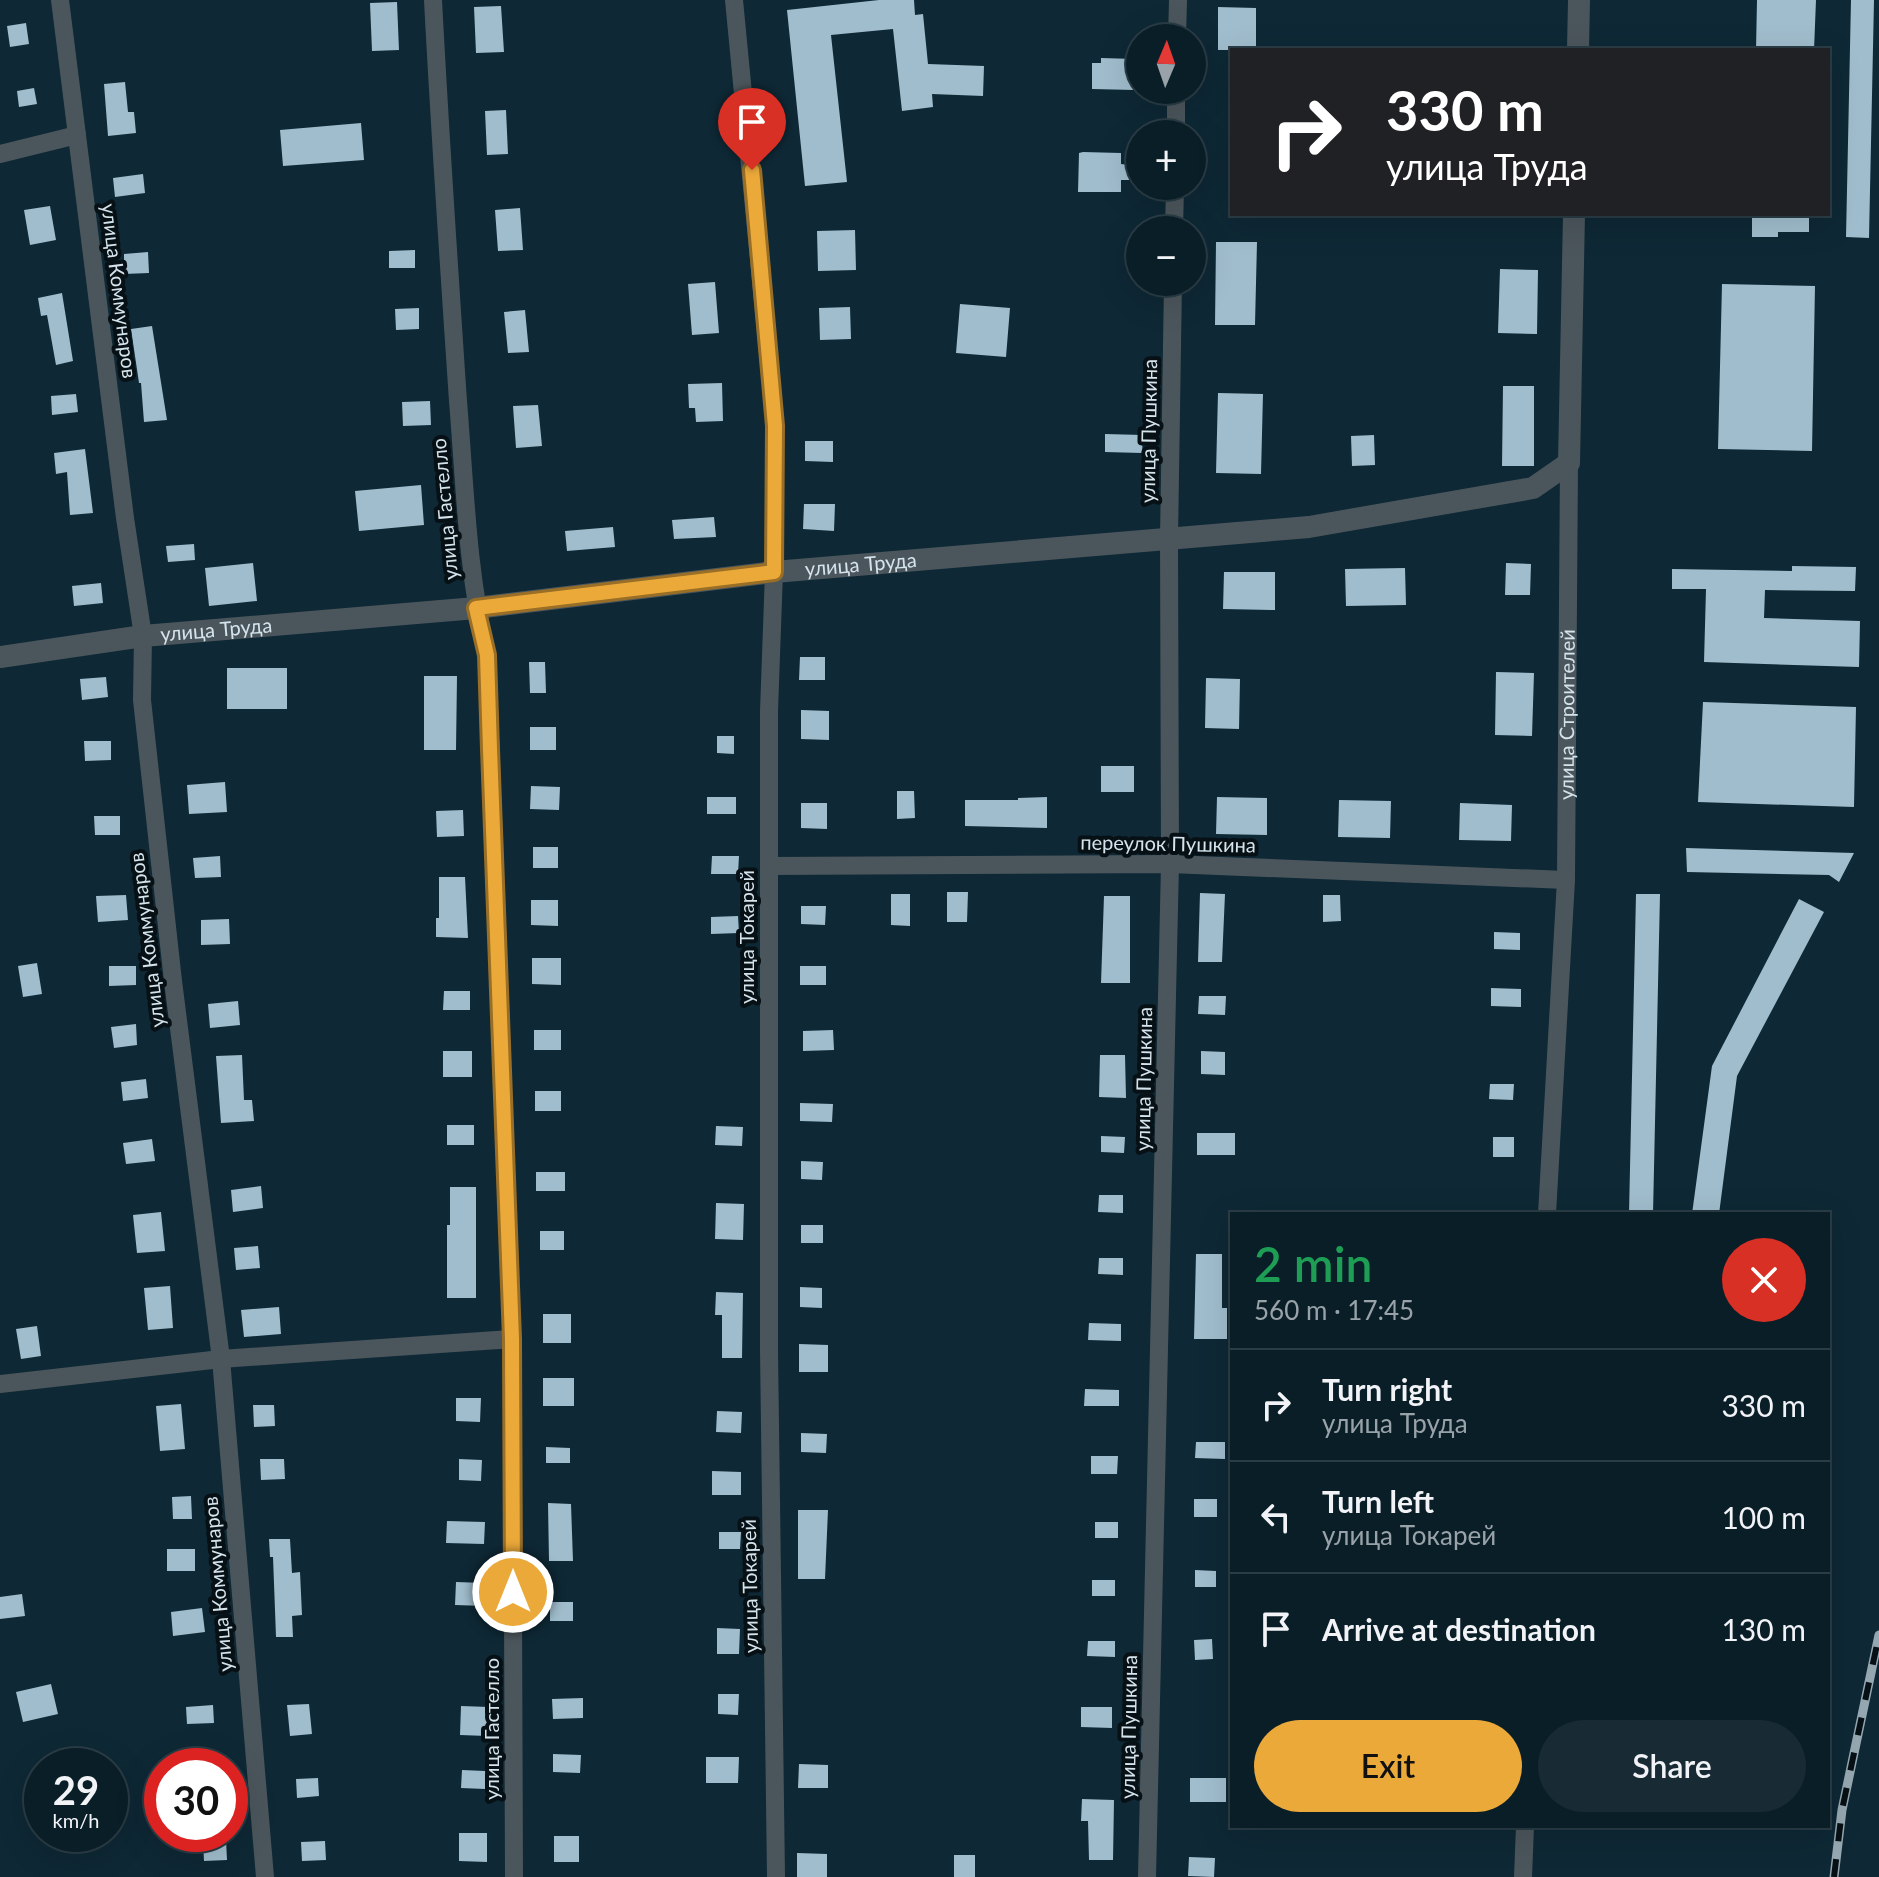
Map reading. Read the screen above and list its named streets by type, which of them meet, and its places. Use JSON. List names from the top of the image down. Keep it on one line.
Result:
{"streets":{"street":["улица Коммунаров","улица Пушкина","улица Гастелло","улица Труда","улица Строителей","переулок Пушкина","улица Токарей"]},"crossings":[["улица Коммунаров","улица Труда"],["улица Пушкина","улица Труда"],["улица Пушкина","переулок Пушкина"],["улица Гастелло","улица Труда"],["улица Труда","улица Строителей"],["улица Труда","улица Токарей"],["улица Строителей","переулок Пушкина"],["переулок Пушкина","улица Токарей"]],"north":"top","page":{"map_buttons":["+","−"],"turn":["330 m","улица Труда"],"heading":["2 min","560 m · 17:45"],"list":[{"name":"Turn right","note":"улица Труда","value":"330 m"},{"name":"Turn left","note":"улица Токарей","value":"100 m"},{"name":"Arrive at destination","value":"130 m"}],"buttons":["Exit","Share"],"speed":"29 km/h","limit":"30"}}
